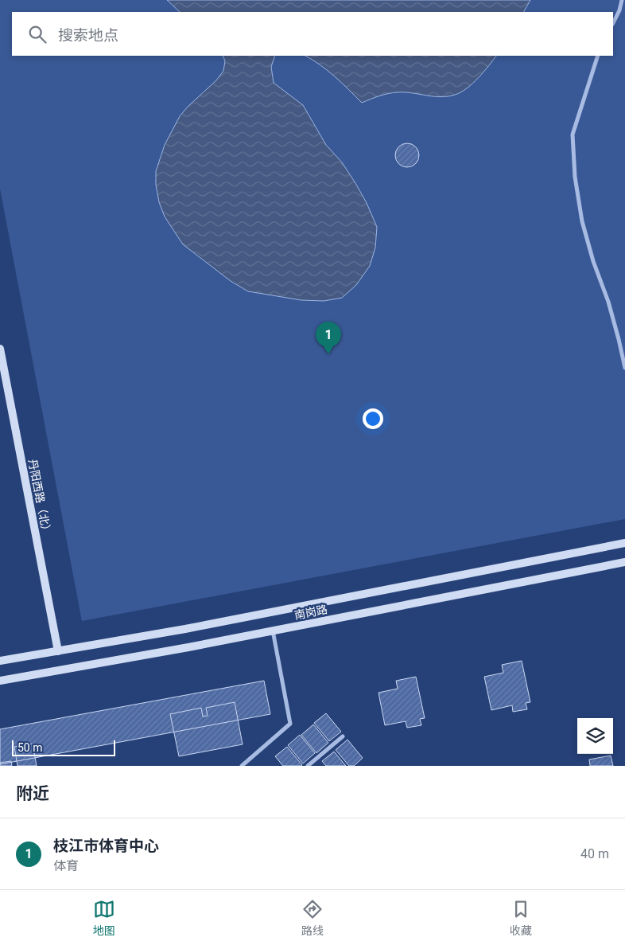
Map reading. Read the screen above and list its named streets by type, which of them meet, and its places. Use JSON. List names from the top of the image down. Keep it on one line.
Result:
{"streets":{"main road":["丹阳西路（北）","南岗路"]},"crossings":[["丹阳西路（北）","南岗路"]],"scale_bar":"50 m","page":{"search":"搜索地点","pins":"1","scale":"50 m","heading":"附近","list":[{"mark":"1","name":"枝江市体育中心","note":"体育","value":"40 m"}],"nav":["地图","路线","收藏"]}}
